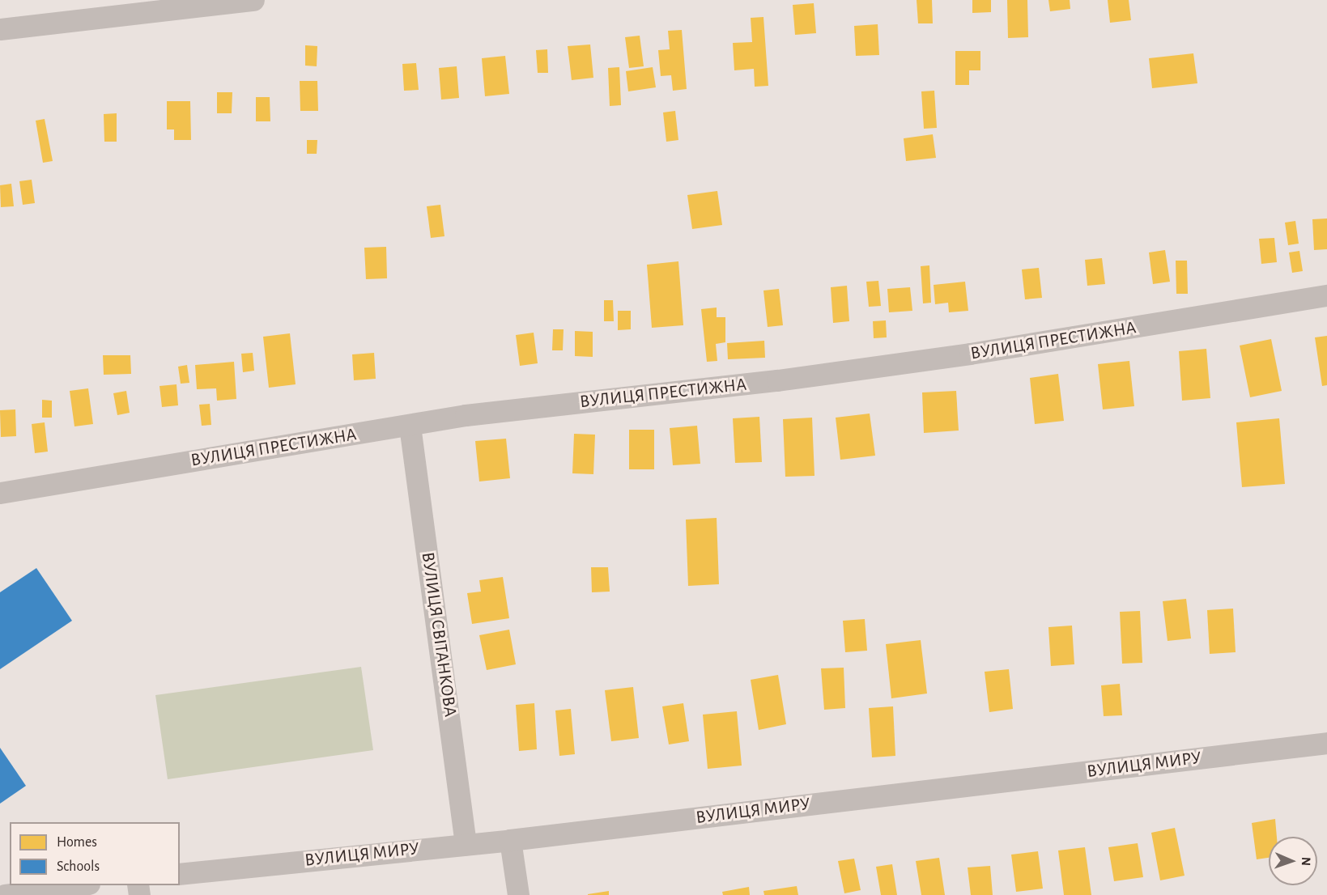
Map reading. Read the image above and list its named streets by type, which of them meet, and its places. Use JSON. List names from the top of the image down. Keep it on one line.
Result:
{"streets":{"street":["ВУЛИЦЯ ПРЕСТИЖНА","ВУЛИЦЯ СВІТАНКОВА","ВУЛИЦЯ МИРУ"]},"crossings":[["ВУЛИЦЯ ПРЕСТИЖНА","ВУЛИЦЯ СВІТАНКОВА"],["ВУЛИЦЯ СВІТАНКОВА","ВУЛИЦЯ МИРУ"]],"legend":["Homes","Schools"],"north":"right"}
